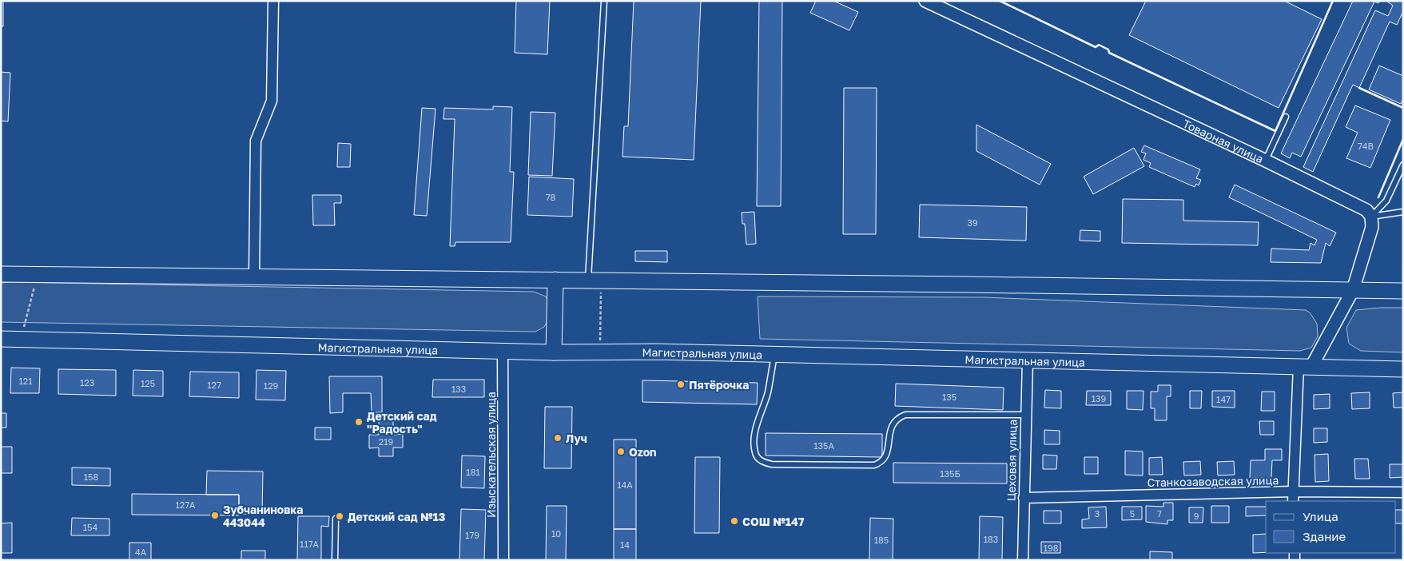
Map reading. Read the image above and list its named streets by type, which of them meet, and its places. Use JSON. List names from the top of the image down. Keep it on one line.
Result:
{"streets":{"main road":["Магистральная улица"],"street":["Товарная улица","Изыскательская улица","Цеховая улица","Станкозаводская улица"]},"crossings":[["Магистральная улица","Изыскательская улица"],["Магистральная улица","Цеховая улица"],["Цеховая улица","Станкозаводская улица"]],"places":["Пятёрочка","Детский сад \"Радость\"","Луч","Ozon","Зубчаниновка 443044","Детский сад №13","СОШ №147"],"house_numbers":["74В","78","39","121","123","125","127","129","133","135","139","147","219","135А","181","135Б","158","14А","127А","3","5","7","9","154","10","179","183","185","117А","14","198","4А"],"legend":["Улица","Здание"]}
